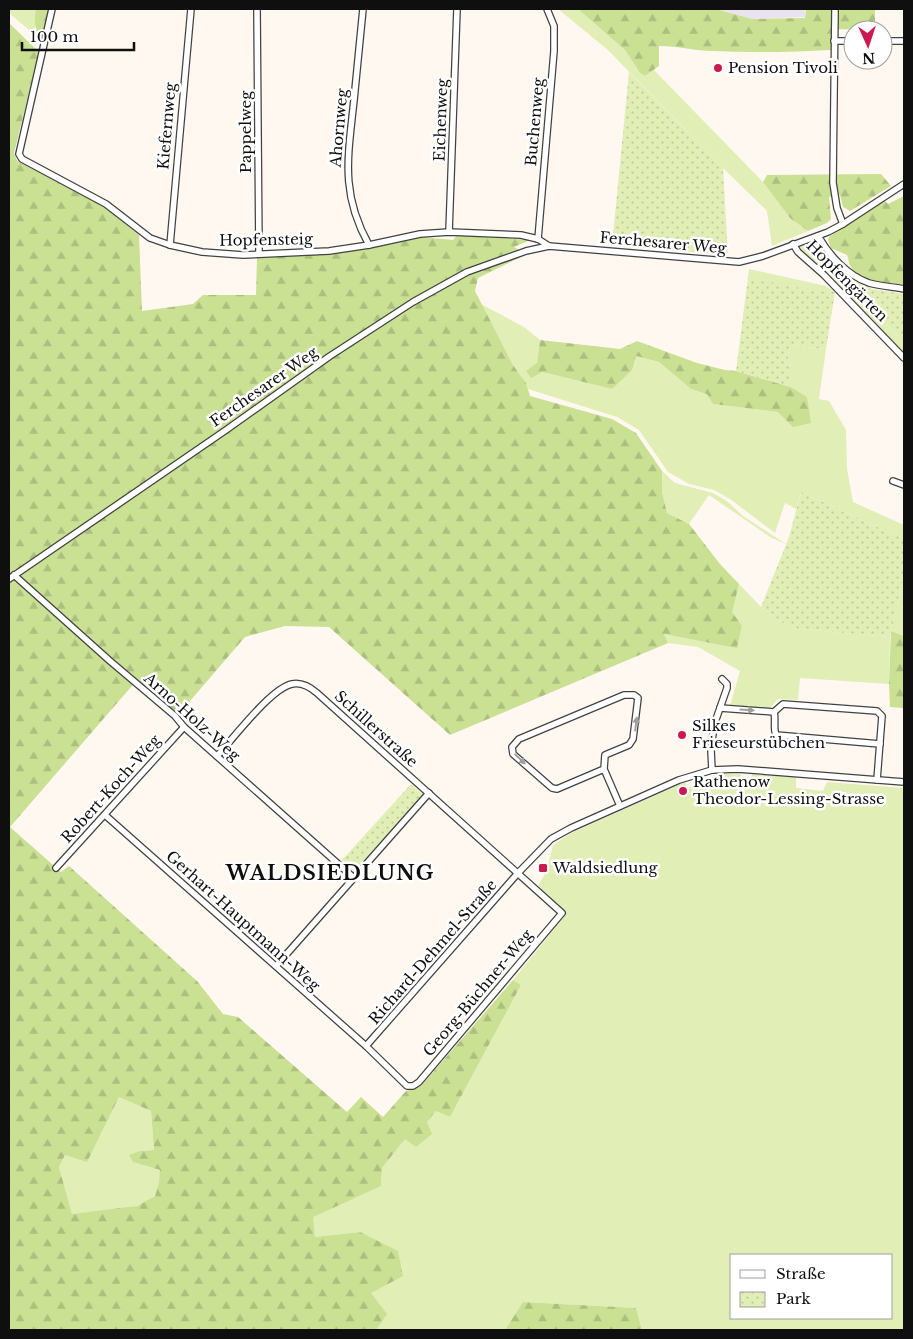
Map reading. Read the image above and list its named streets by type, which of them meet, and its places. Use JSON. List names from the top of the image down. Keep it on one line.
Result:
{"streets":{"street":["Eichenweg","Buchenweg","Kiefernweg","Ahornweg","Pappelweg","Hopfensteig","Ferchesarer Weg","Hopfengärten","Arno-Holz-Weg","Schillerstraße","Robert-Koch-Weg","Gerhart-Hauptmann-Weg","Richard-Dehmel-Straße","Georg-Büchner-Weg"]},"crossings":[["Eichenweg","Hopfensteig"],["Buchenweg","Hopfensteig"],["Buchenweg","Ferchesarer Weg"],["Kiefernweg","Hopfensteig"],["Ahornweg","Hopfensteig"],["Pappelweg","Hopfensteig"],["Hopfensteig","Ferchesarer Weg"],["Ferchesarer Weg","Hopfengärten"],["Ferchesarer Weg","Arno-Holz-Weg"],["Arno-Holz-Weg","Schillerstraße"],["Arno-Holz-Weg","Robert-Koch-Weg"],["Schillerstraße","Richard-Dehmel-Straße"],["Schillerstraße","Georg-Büchner-Weg"],["Robert-Koch-Weg","Gerhart-Hauptmann-Weg"],["Gerhart-Hauptmann-Weg","Richard-Dehmel-Straße"],["Gerhart-Hauptmann-Weg","Georg-Büchner-Weg"],["Richard-Dehmel-Straße","Georg-Büchner-Weg"]],"districts":["WALDSIEDLUNG"],"places":{"other":["Pension Tivoli","Silkes Frieseurstübchen","Rathenow Theodor-Lessing-Strasse"],"transit":["Waldsiedlung"]},"legend":["Straße","Park"],"scale_bar":"100 m","north":"bottom"}
